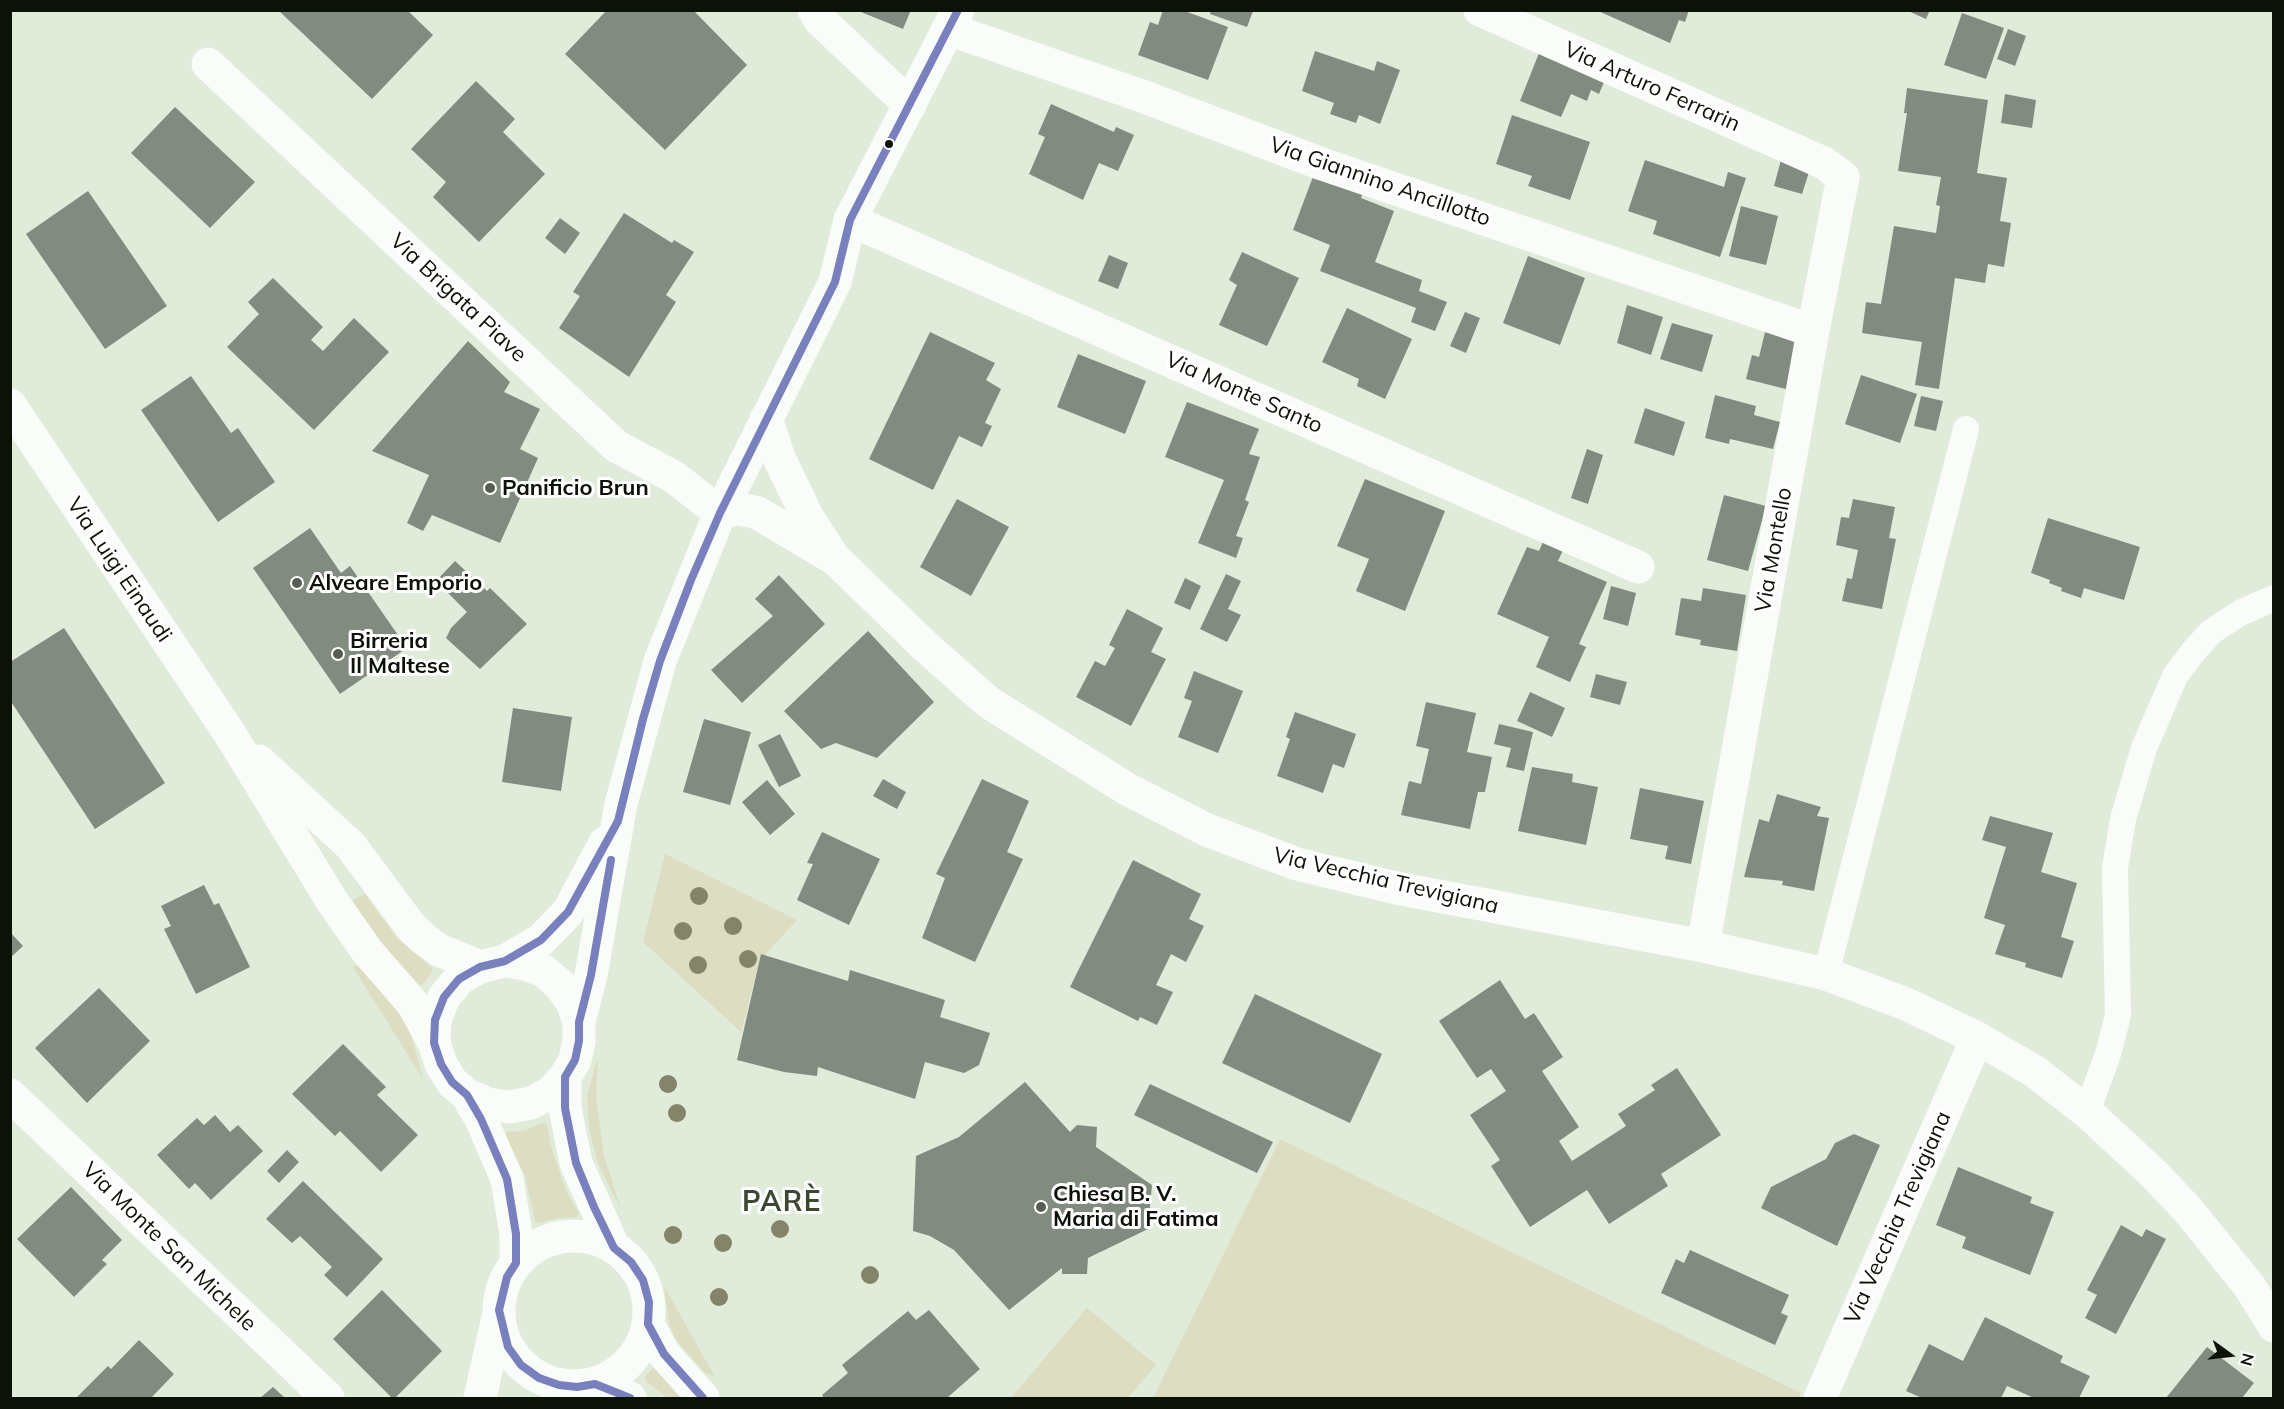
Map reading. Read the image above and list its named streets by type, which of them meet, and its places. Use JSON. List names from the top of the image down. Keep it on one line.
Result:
{"streets":{"street":["Via Arturo Ferrarin","Via Giannino Ancillotto","Via Brigata Piave","Via Monte Santo","Via Montello","Via Luigi Einaudi","Via Vecchia Trevigiana","Via Monte San Michele"]},"crossings":[["Via Arturo Ferrarin","Via Montello"],["Via Giannino Ancillotto","Via Montello"],["Via Brigata Piave","Via Vecchia Trevigiana"],["Via Montello","Via Vecchia Trevigiana"]],"districts":["PARÈ"],"places":["Panificio Brun","Alveare Emporio","Birreria Il Maltese","Chiesa B. V. Maria di Fatima"],"north":"right"}
